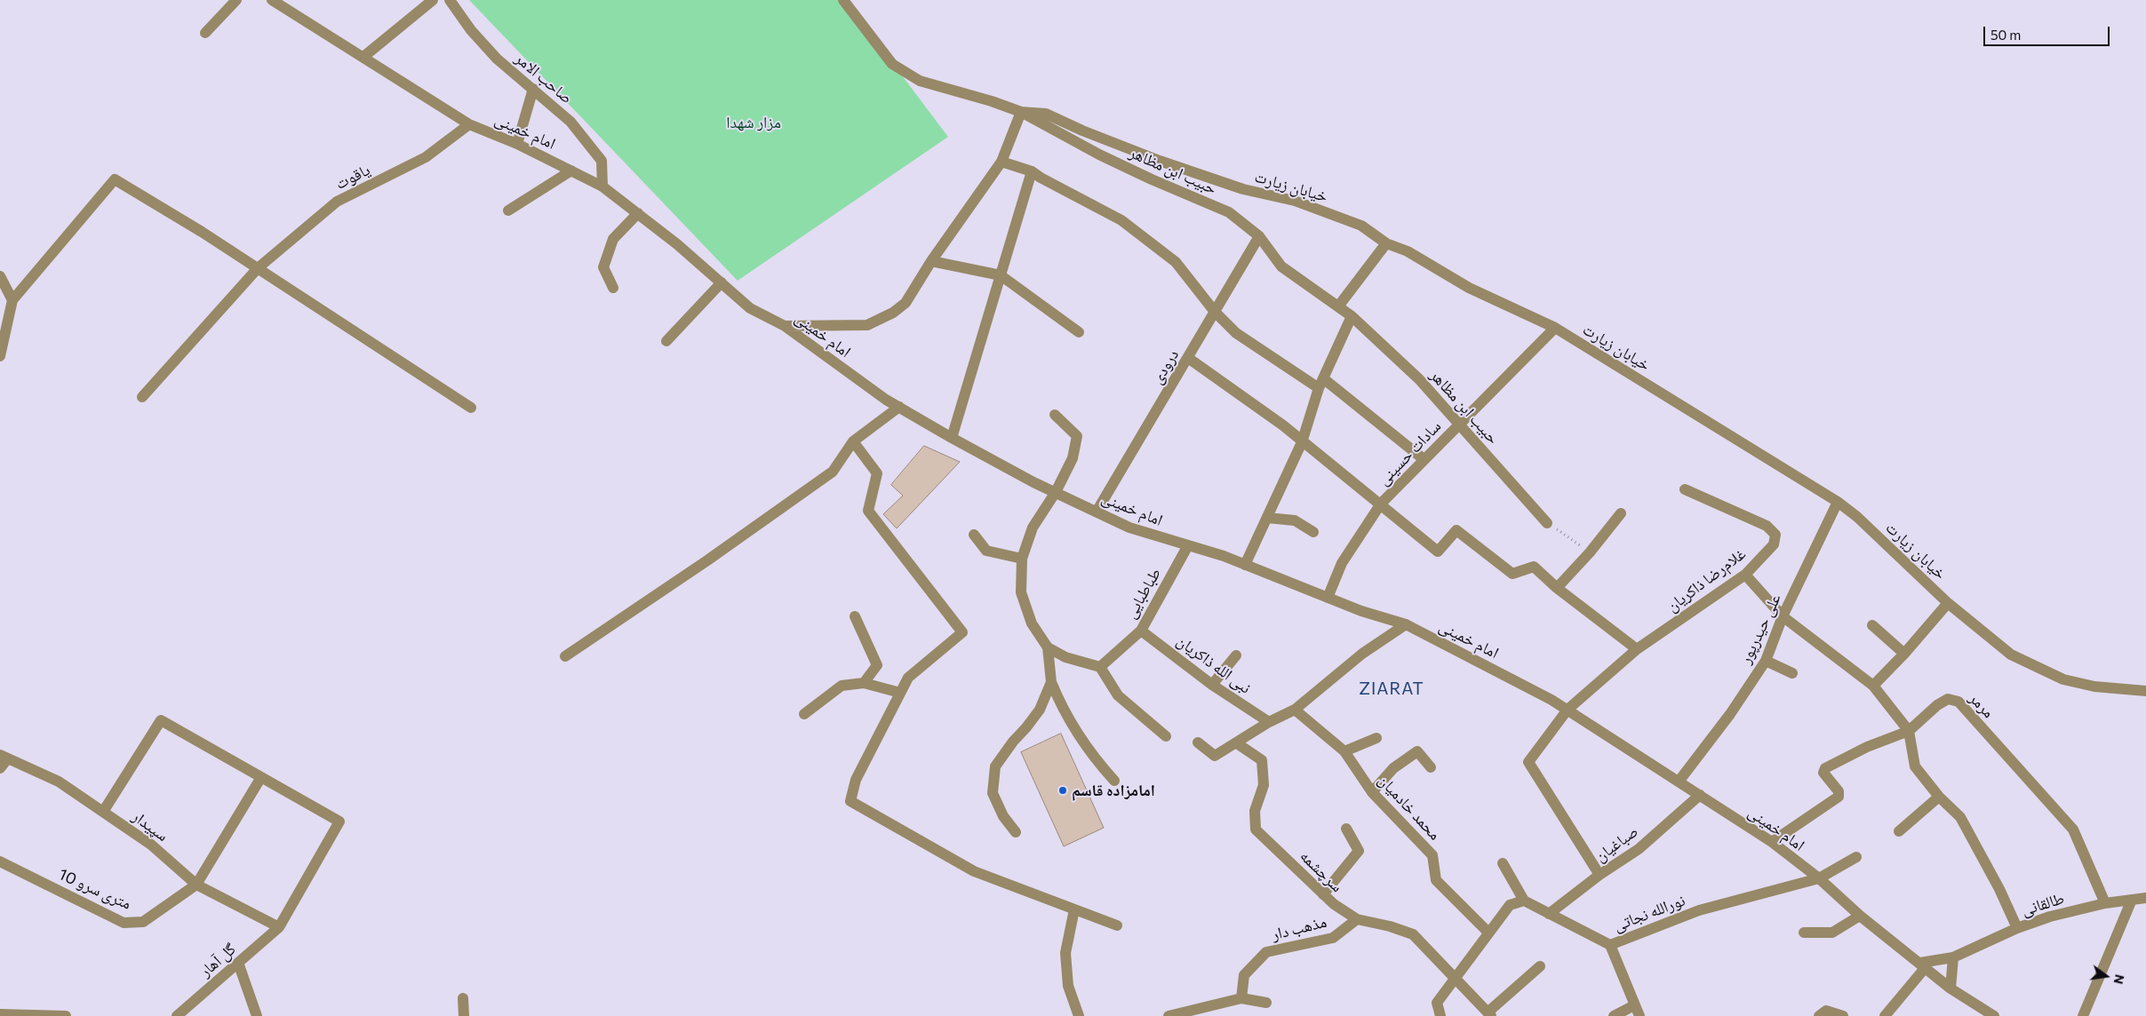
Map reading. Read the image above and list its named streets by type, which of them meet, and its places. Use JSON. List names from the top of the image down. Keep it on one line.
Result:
{"streets":{"street":["صاحب الامر","امام خمینی","حبیب ابن مظاهر","یاقوت","خیابان زیارت","درودی","سادات حسینی","غلام‌رضا ذاکریان","طباطبایی","علی حیدرپور","نبی الله ذاکریان","مرمر","محمد خادمیان","سپیدار","صباغیان","سرچشمه","10 متری سرو","طالقانی","نورالله نجاتی","مذهب دار","گل آهار"]},"crossings":[["صاحب الامر","امام خمینی"],["امام خمینی","یاقوت"],["امام خمینی","درودی"],["امام خمینی","سادات حسینی"],["امام خمینی","غلام‌رضا ذاکریان"],["امام خمینی","طباطبایی"],["امام خمینی","علی حیدرپور"],["امام خمینی","مرمر"],["امام خمینی","صباغیان"],["امام خمینی","طالقانی"],["امام خمینی","نورالله نجاتی"],["حبیب ابن مظاهر","خیابان زیارت"],["حبیب ابن مظاهر","درودی"],["حبیب ابن مظاهر","سادات حسینی"],["خیابان زیارت","سادات حسینی"],["خیابان زیارت","علی حیدرپور"],["غلام‌رضا ذاکریان","صباغیان"],["طباطبایی","نبی الله ذاکریان"],["مرمر","طالقانی"],["سپیدار","10 متری سرو"],["سپیدار","گل آهار"],["صباغیان","نورالله نجاتی"],["سرچشمه","مذهب دار"]],"districts":["ZIARAT"],"parks":["مزار شهدا"],"places":["امامزاده قاسم"],"scale_bar":"50 m","north":"right"}
